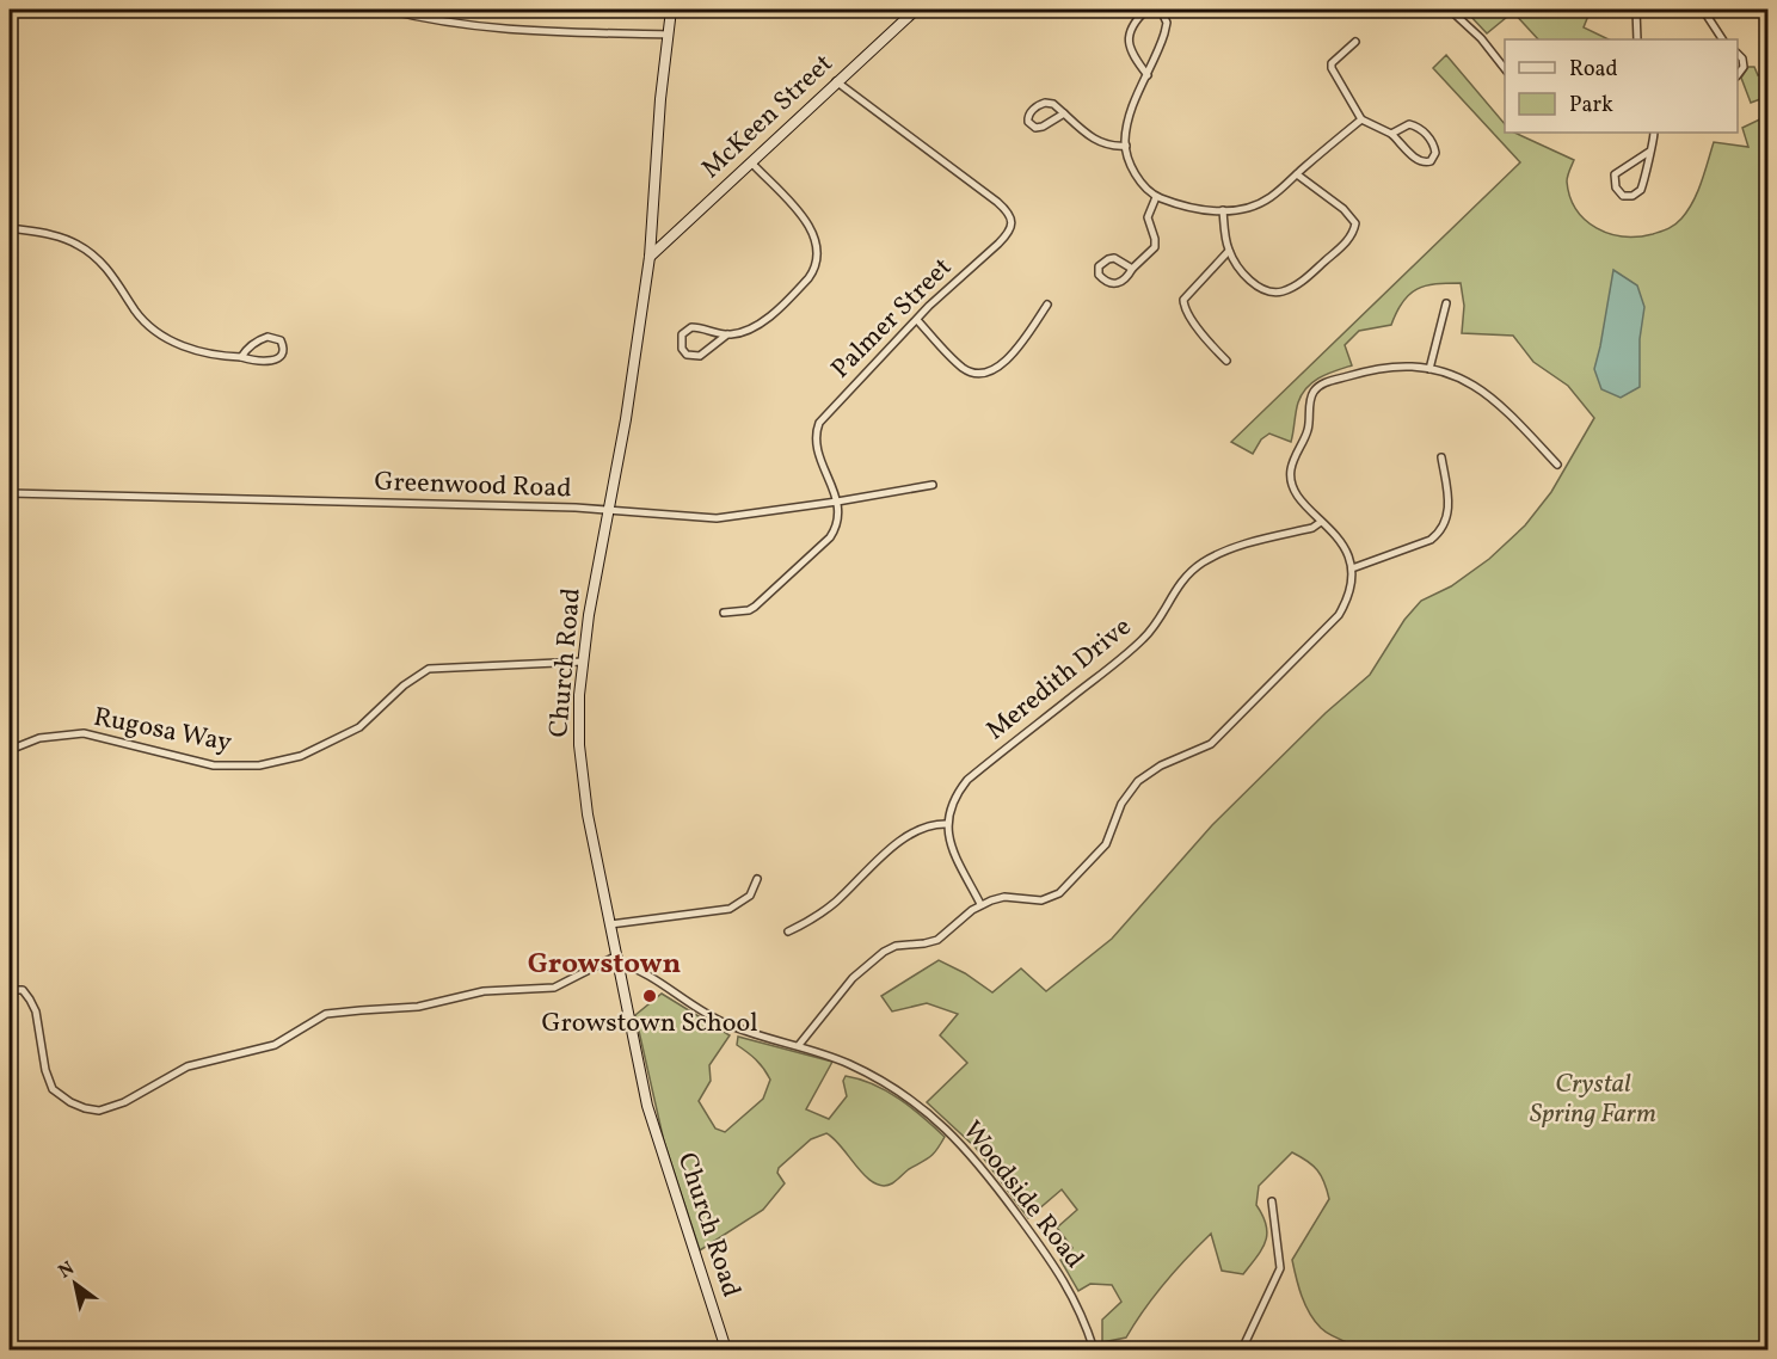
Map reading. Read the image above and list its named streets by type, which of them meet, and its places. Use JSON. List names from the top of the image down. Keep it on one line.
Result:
{"streets":{"street":["McKeen Street","Palmer Street","Greenwood Road","Church Road","Meredith Drive","Rugosa Way","Woodside Road"]},"crossings":[["McKeen Street","Palmer Street"],["McKeen Street","Church Road"],["Palmer Street","Greenwood Road"],["Greenwood Road","Church Road"],["Church Road","Rugosa Way"],["Church Road","Woodside Road"]],"districts":["Growstown"],"parks":["Crystal Spring Farm"],"places":["Growstown School"],"legend":["Road","Park"],"north":"top left"}
